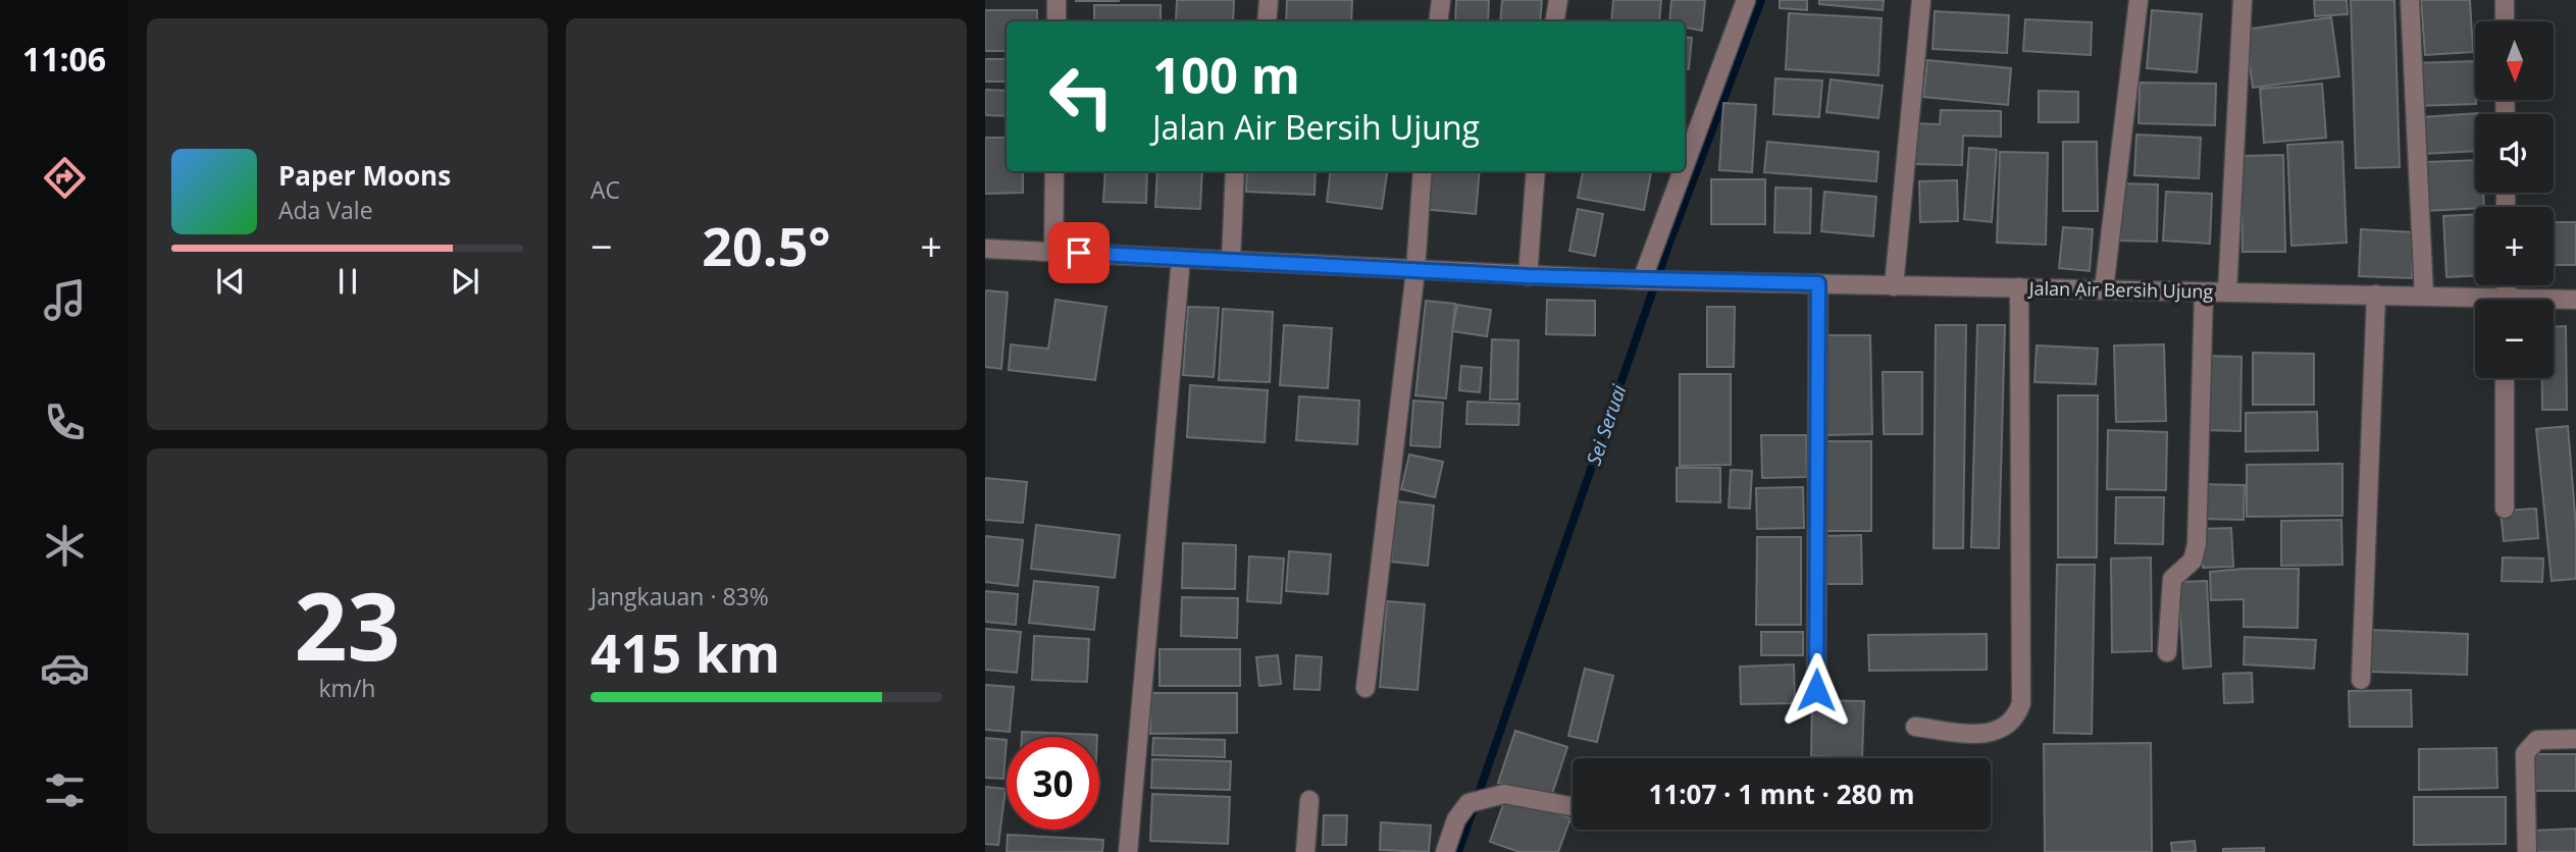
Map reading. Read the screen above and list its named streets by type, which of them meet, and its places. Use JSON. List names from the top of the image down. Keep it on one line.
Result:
{"streets":{"street":["Jalan Air Bersih Ujung"]},"water":["Sei Seruai"],"north":"bottom","page":{"tabs":"11:06","tile":["AC",["23","km/h"],["Jangkauan · 83%","415 km"]],"map_buttons":["+","−"],"turn":["100 m","Jalan Air Bersih Ujung"],"song":["Paper Moons","Ada Vale"],"heat":["−","20.5°","+"],"limit":"30","trip":"11:07 · 1 mnt · 280 m"}}
